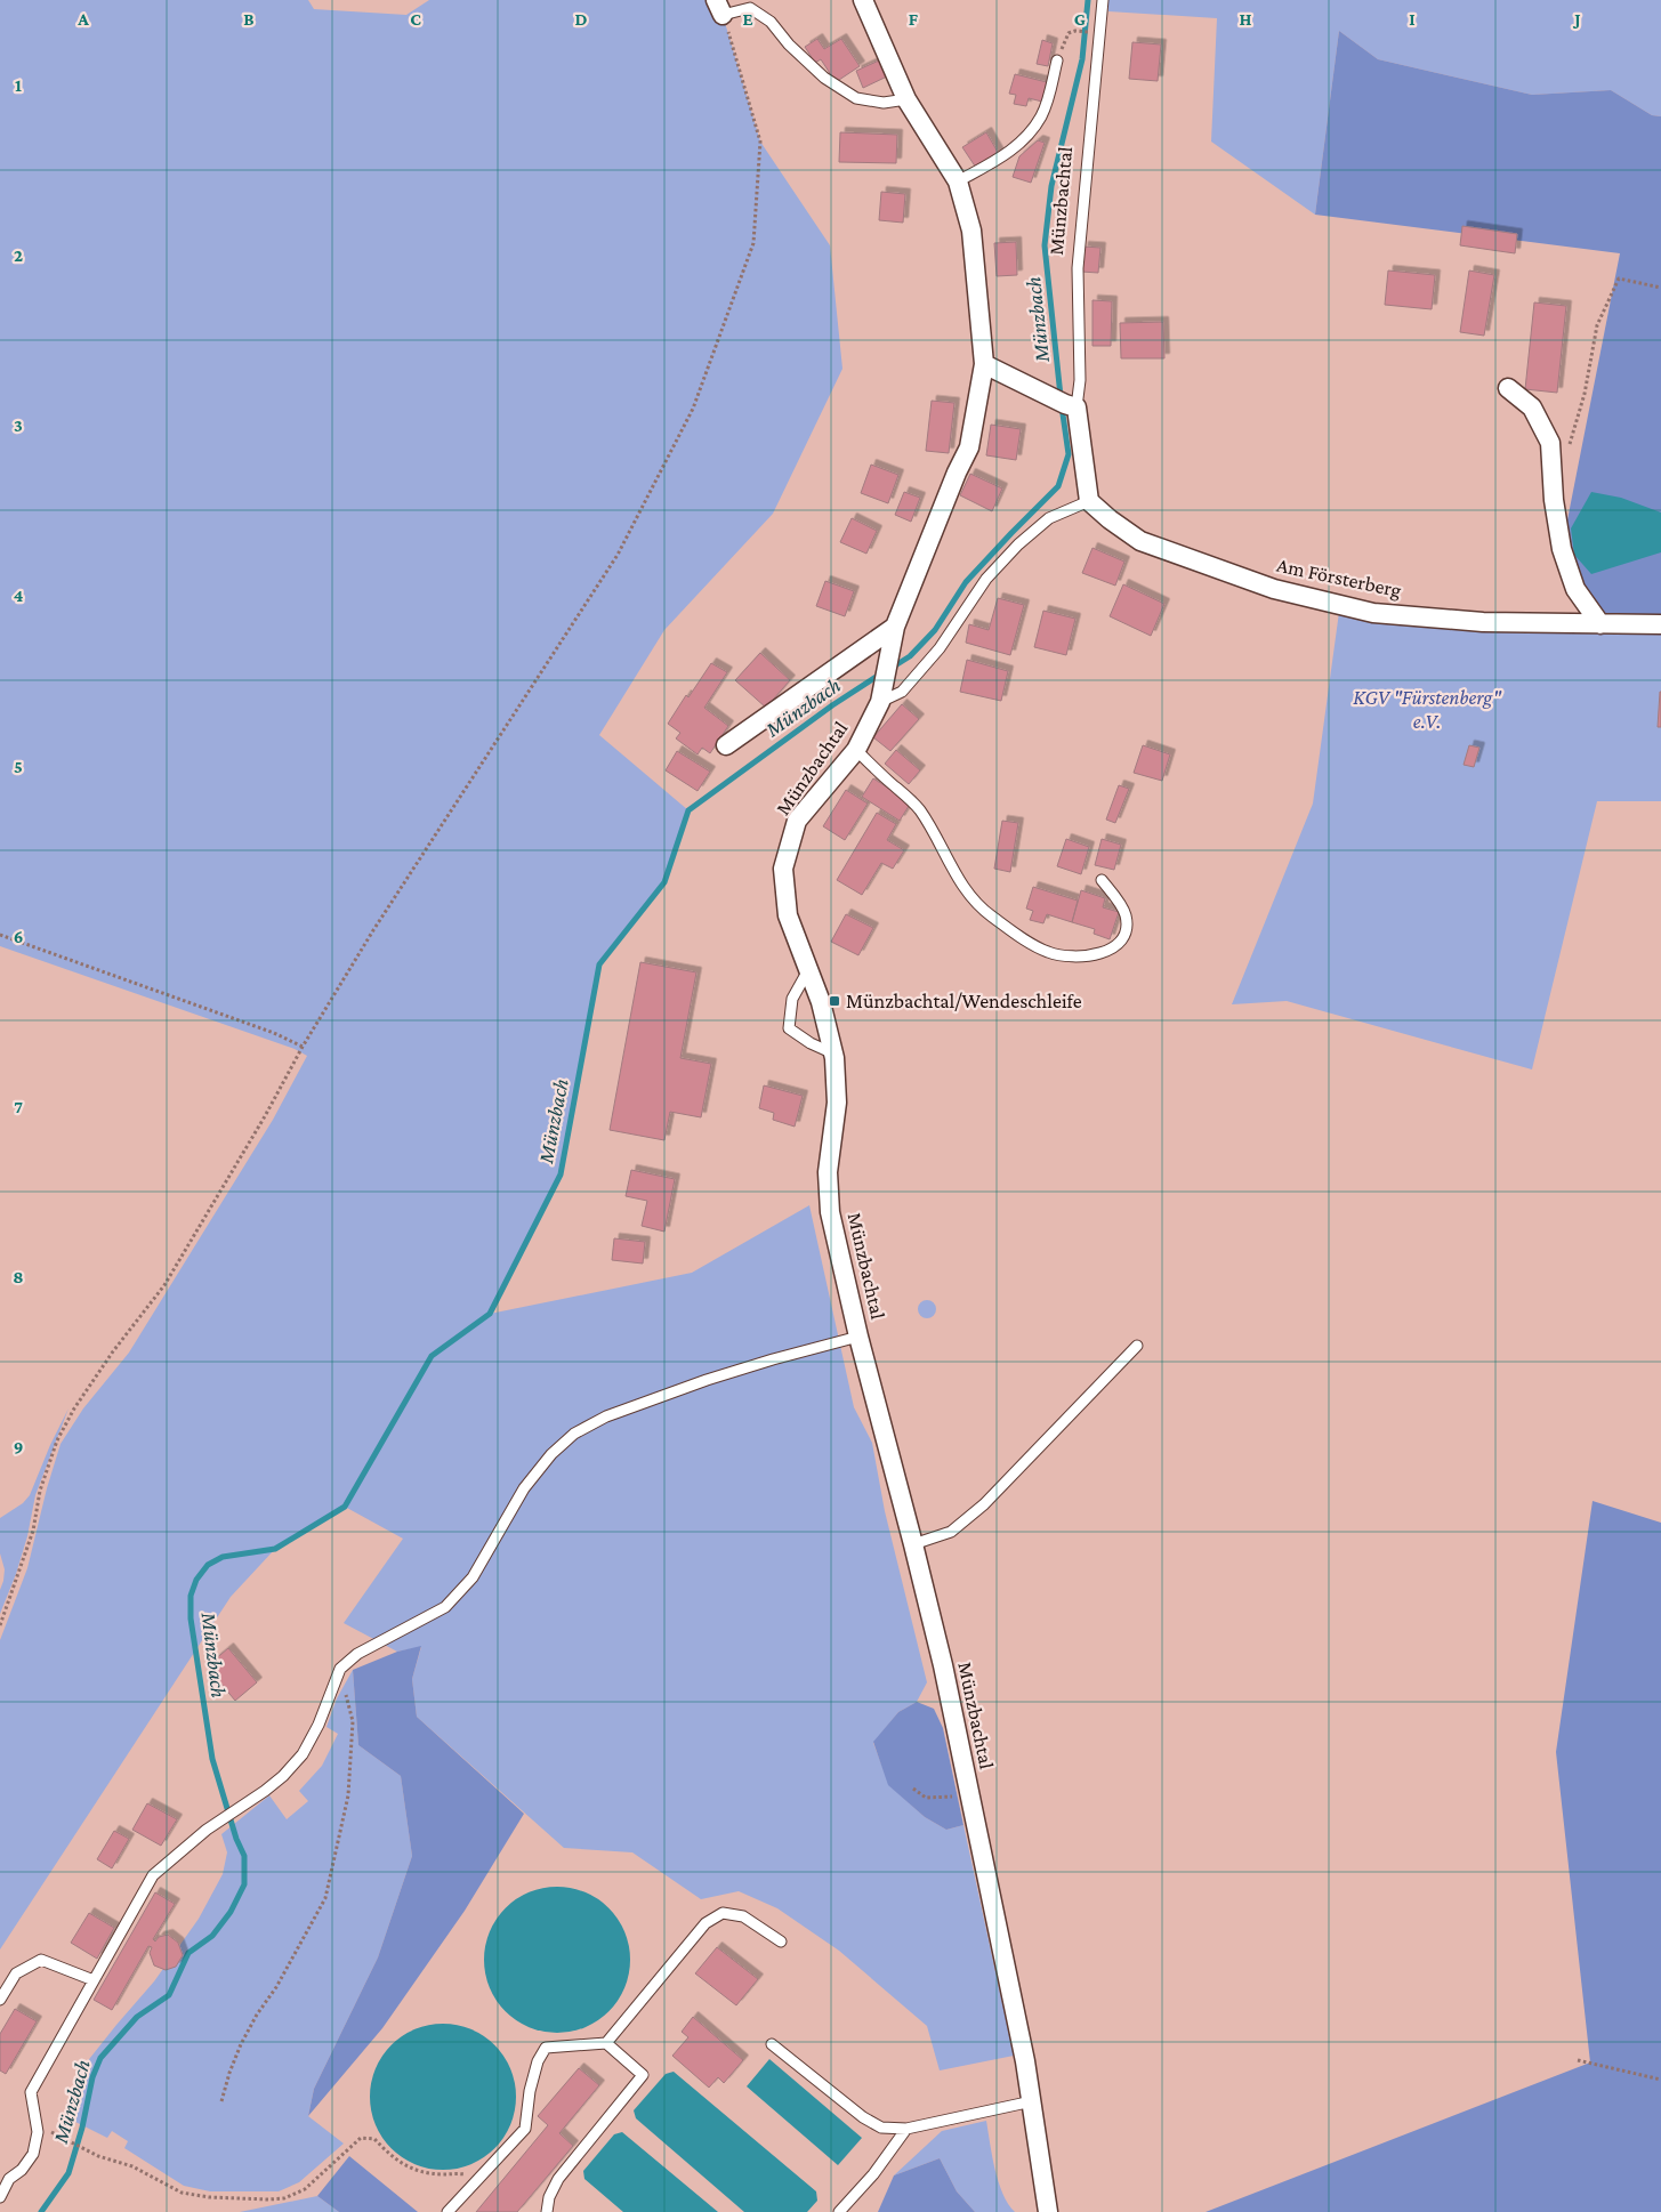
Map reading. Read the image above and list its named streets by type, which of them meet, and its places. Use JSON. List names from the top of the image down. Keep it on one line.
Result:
{"streets":{"street":["Münzbachtal","Am Försterberg"]},"crossings":[["Münzbachtal","Am Försterberg"]],"water":["Münzbach"],"parks":["KGV \"Fürstenberg\" e.V."],"places":{"transit":["Münzbachtal/Wendeschleife"]},"grid":{"columns":["A","B","C","D","E","F","G","H","I","J"],"rows":["1","2","3","4","5","6","7","8","9"]}}
